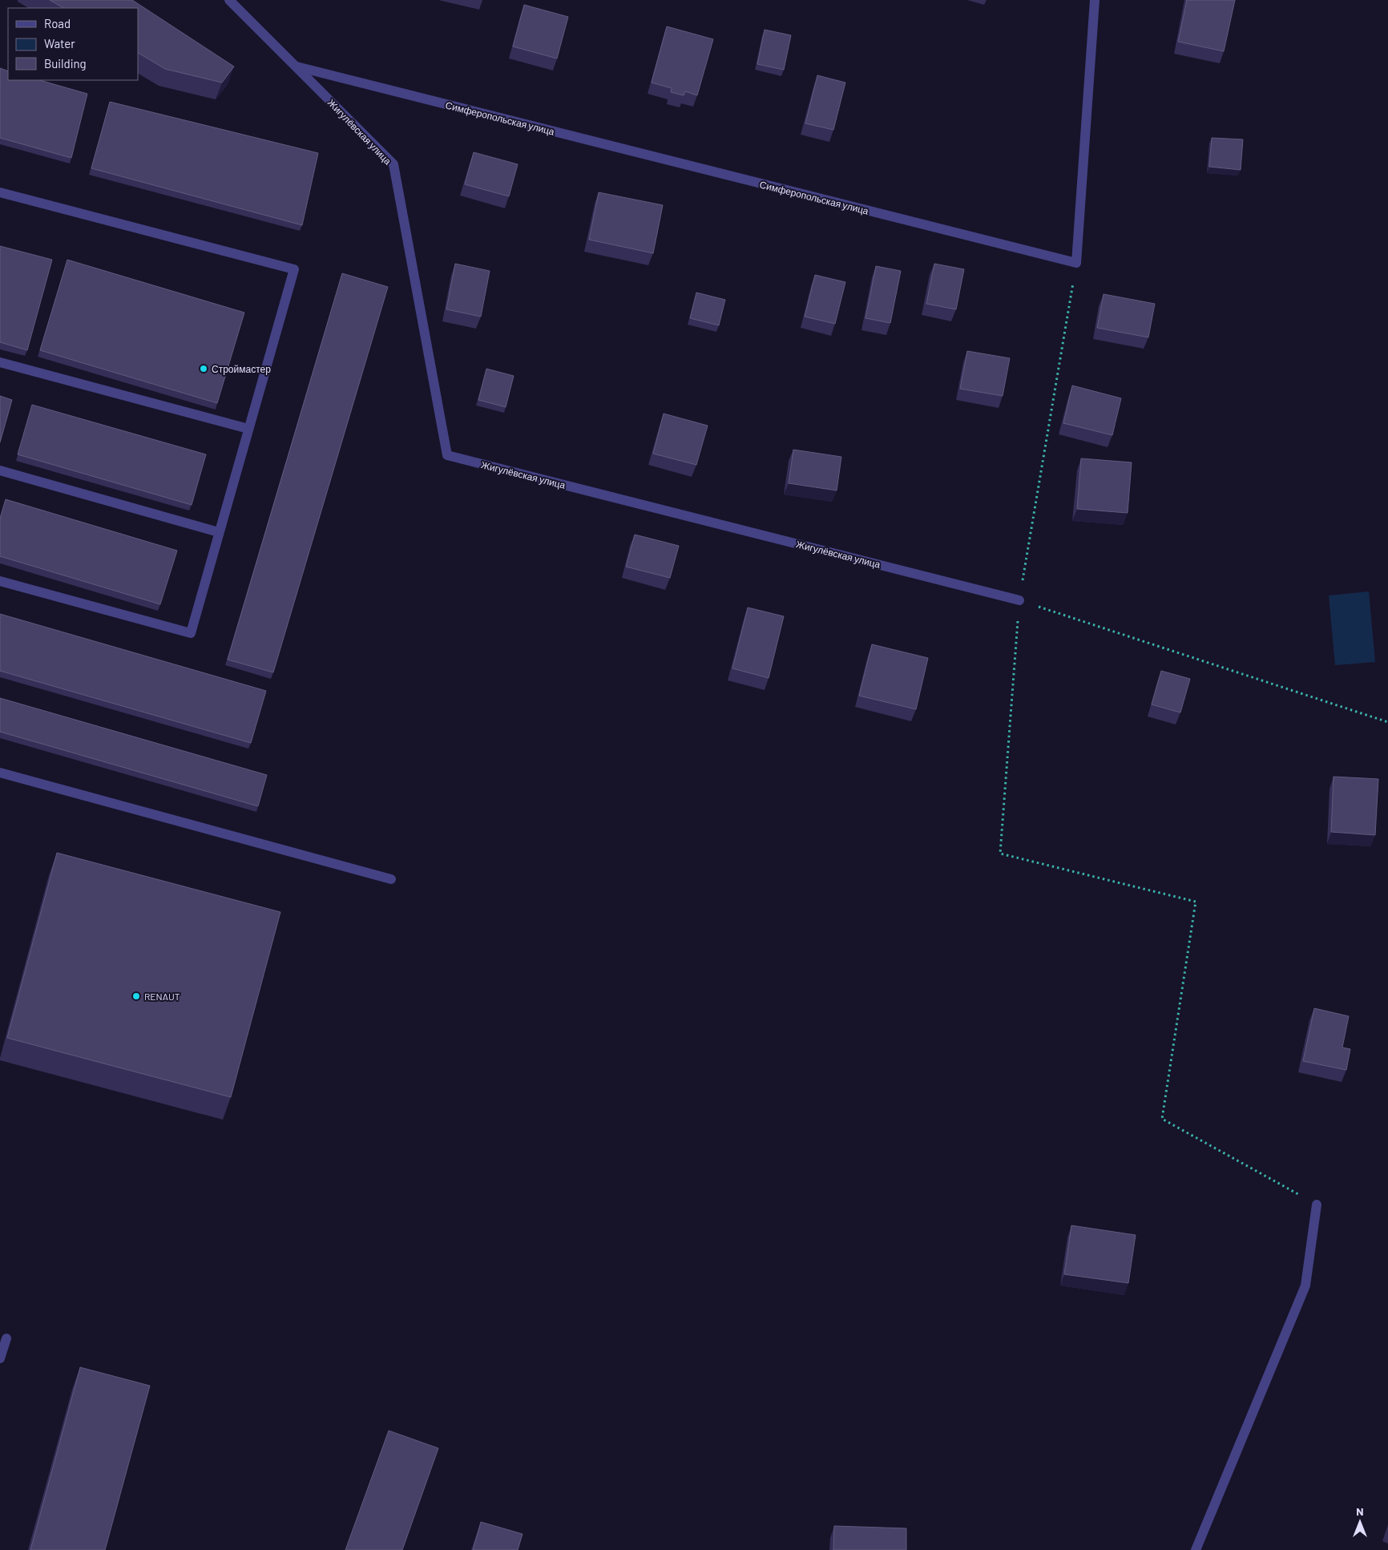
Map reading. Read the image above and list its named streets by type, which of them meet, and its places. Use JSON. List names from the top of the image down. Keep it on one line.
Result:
{"streets":{"street":["Симферопольская улица","Жигулёвская улица"]},"crossings":[["Симферопольская улица","Жигулёвская улица"]],"places":["Строймастер","RENAUT"],"legend":["Road","Water","Building"],"north":"top"}
